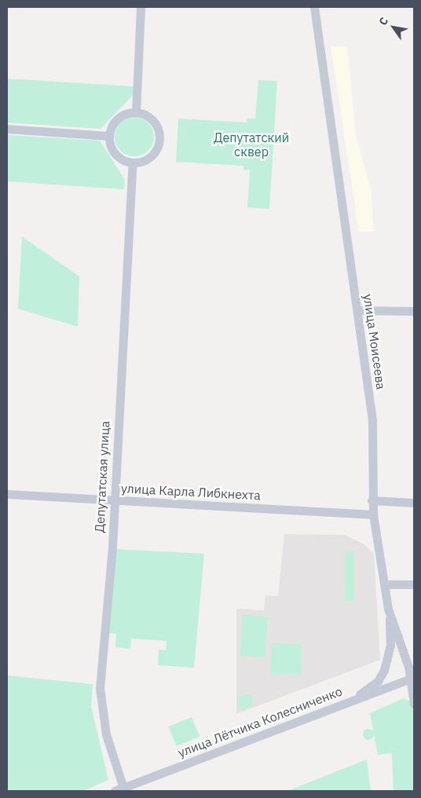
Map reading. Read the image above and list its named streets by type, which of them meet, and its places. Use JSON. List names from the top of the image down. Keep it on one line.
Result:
{"streets":{"street":["улица Моисеева","Депутатская улица","улица Карла Либкнехта","улица Лётчика Колесниченко"]},"crossings":[["улица Моисеева","улица Карла Либкнехта"],["улица Моисеева","улица Лётчика Колесниченко"],["Депутатская улица","улица Карла Либкнехта"],["Депутатская улица","улица Лётчика Колесниченко"]],"parks":["Депутатский сквер"],"north":"top left"}
